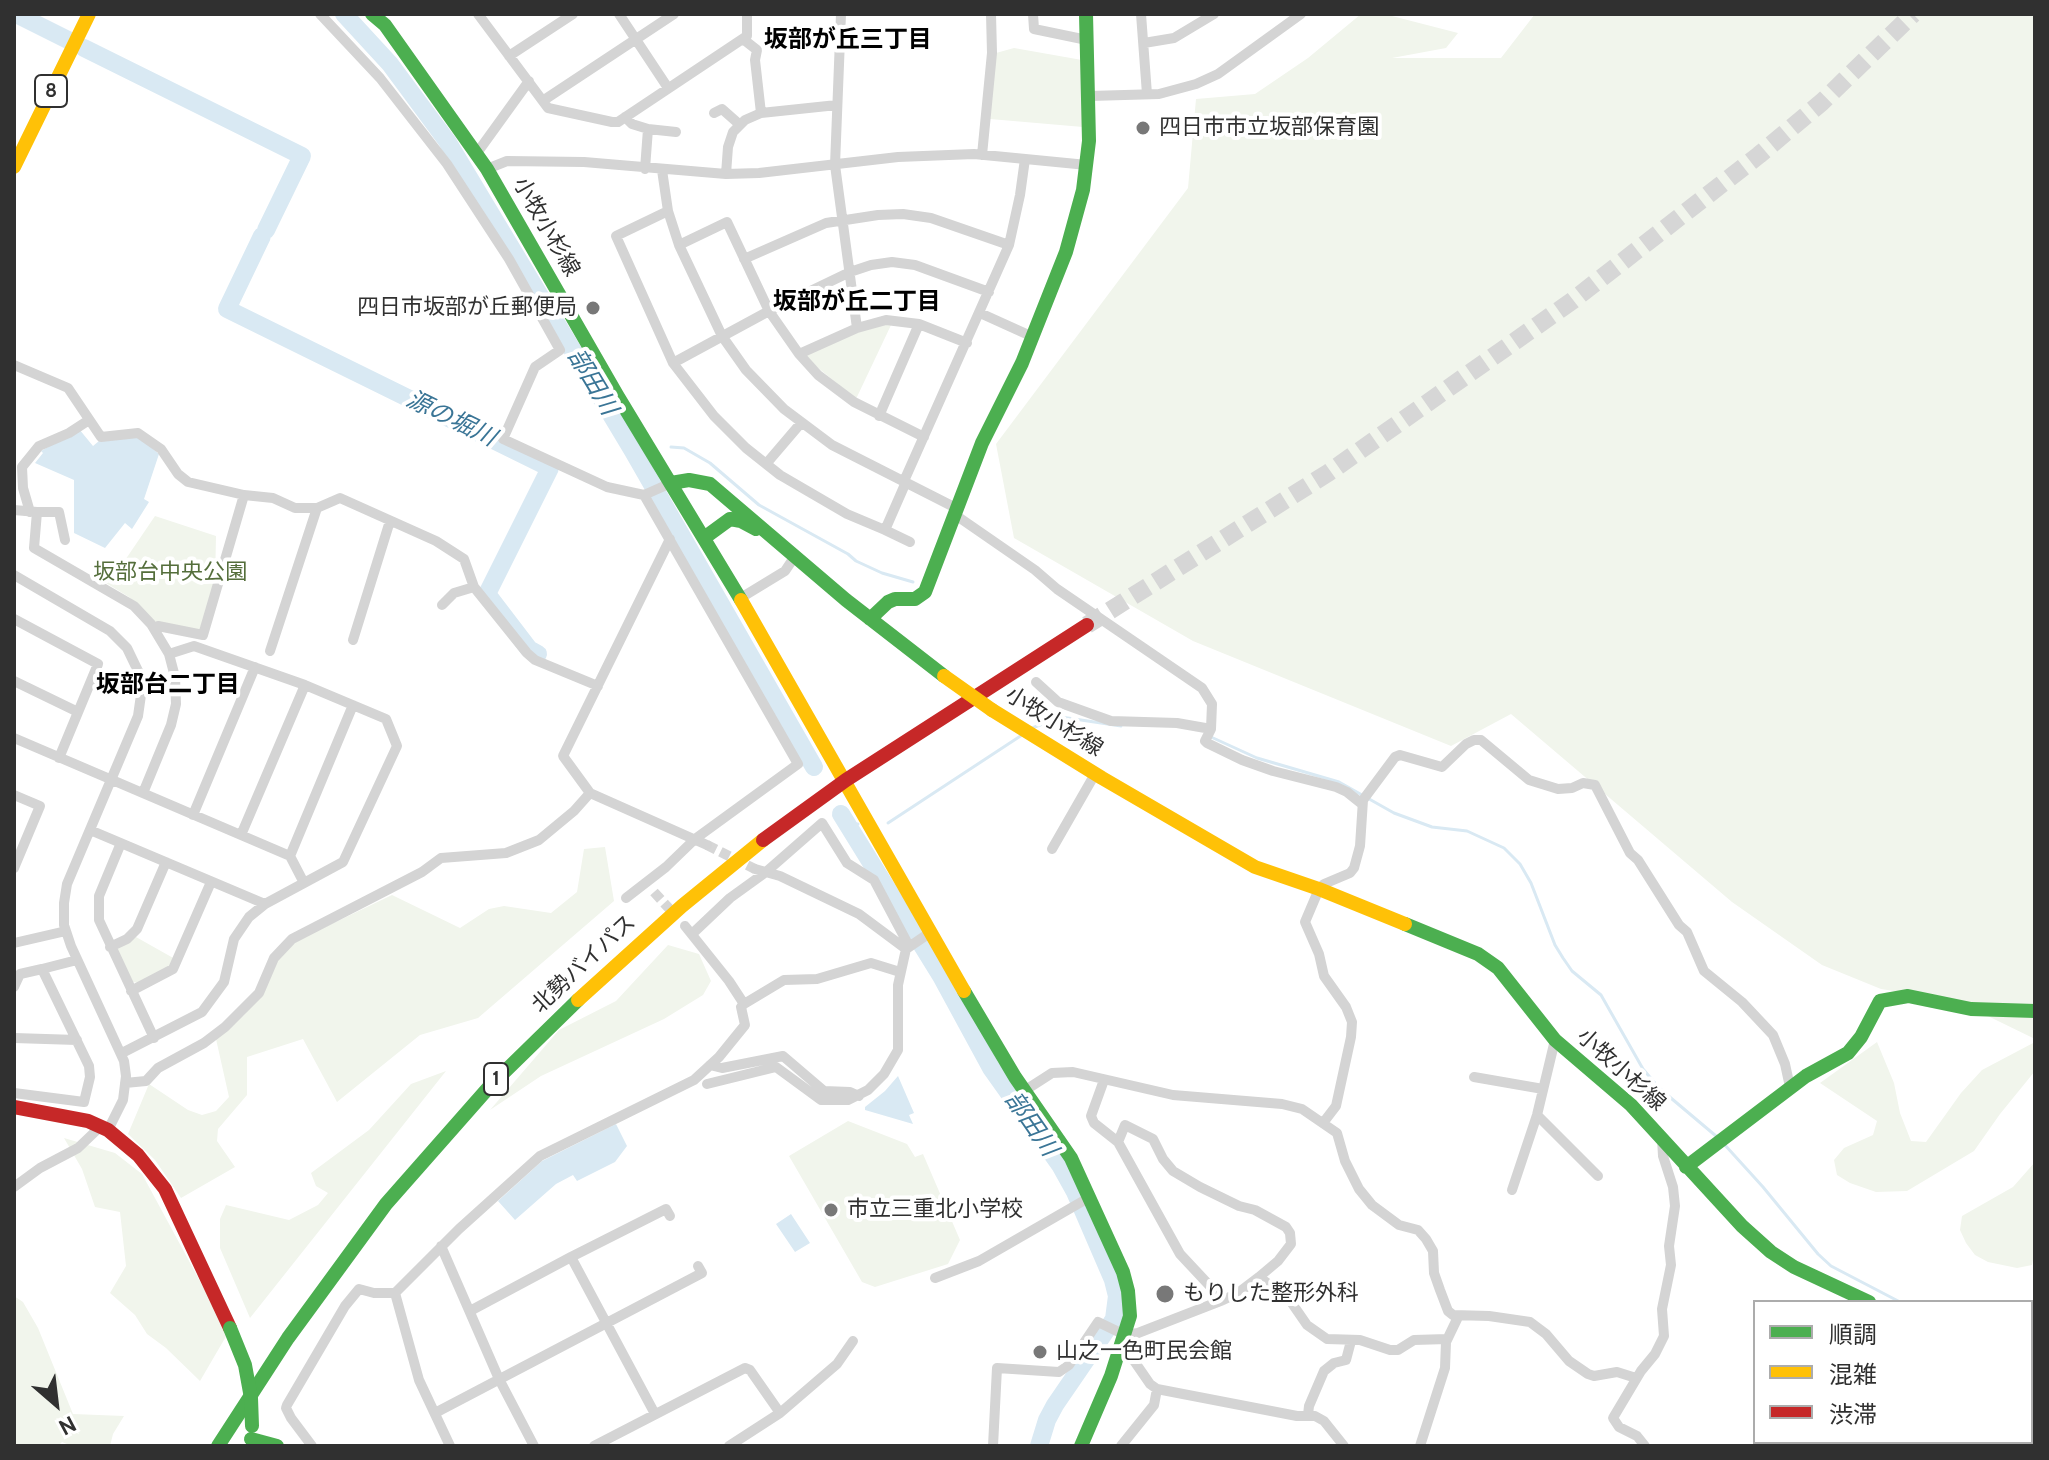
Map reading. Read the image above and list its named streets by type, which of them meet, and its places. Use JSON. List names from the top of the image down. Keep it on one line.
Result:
{"streets":{"main road":["8","小牧小杉線","北勢バイパス","1"]},"districts":["坂部が丘三丁目","坂部が丘二丁目","坂部台二丁目"],"water":["部田川","源の堀川"],"parks":["坂部台中央公園"],"places":["四日市市立坂部保育園","四日市坂部が丘郵便局","市立三重北小学校","もりした整形外科","山之一色町民会館"],"legend":["順調","混雑","渋滞"],"north":"bottom right"}
